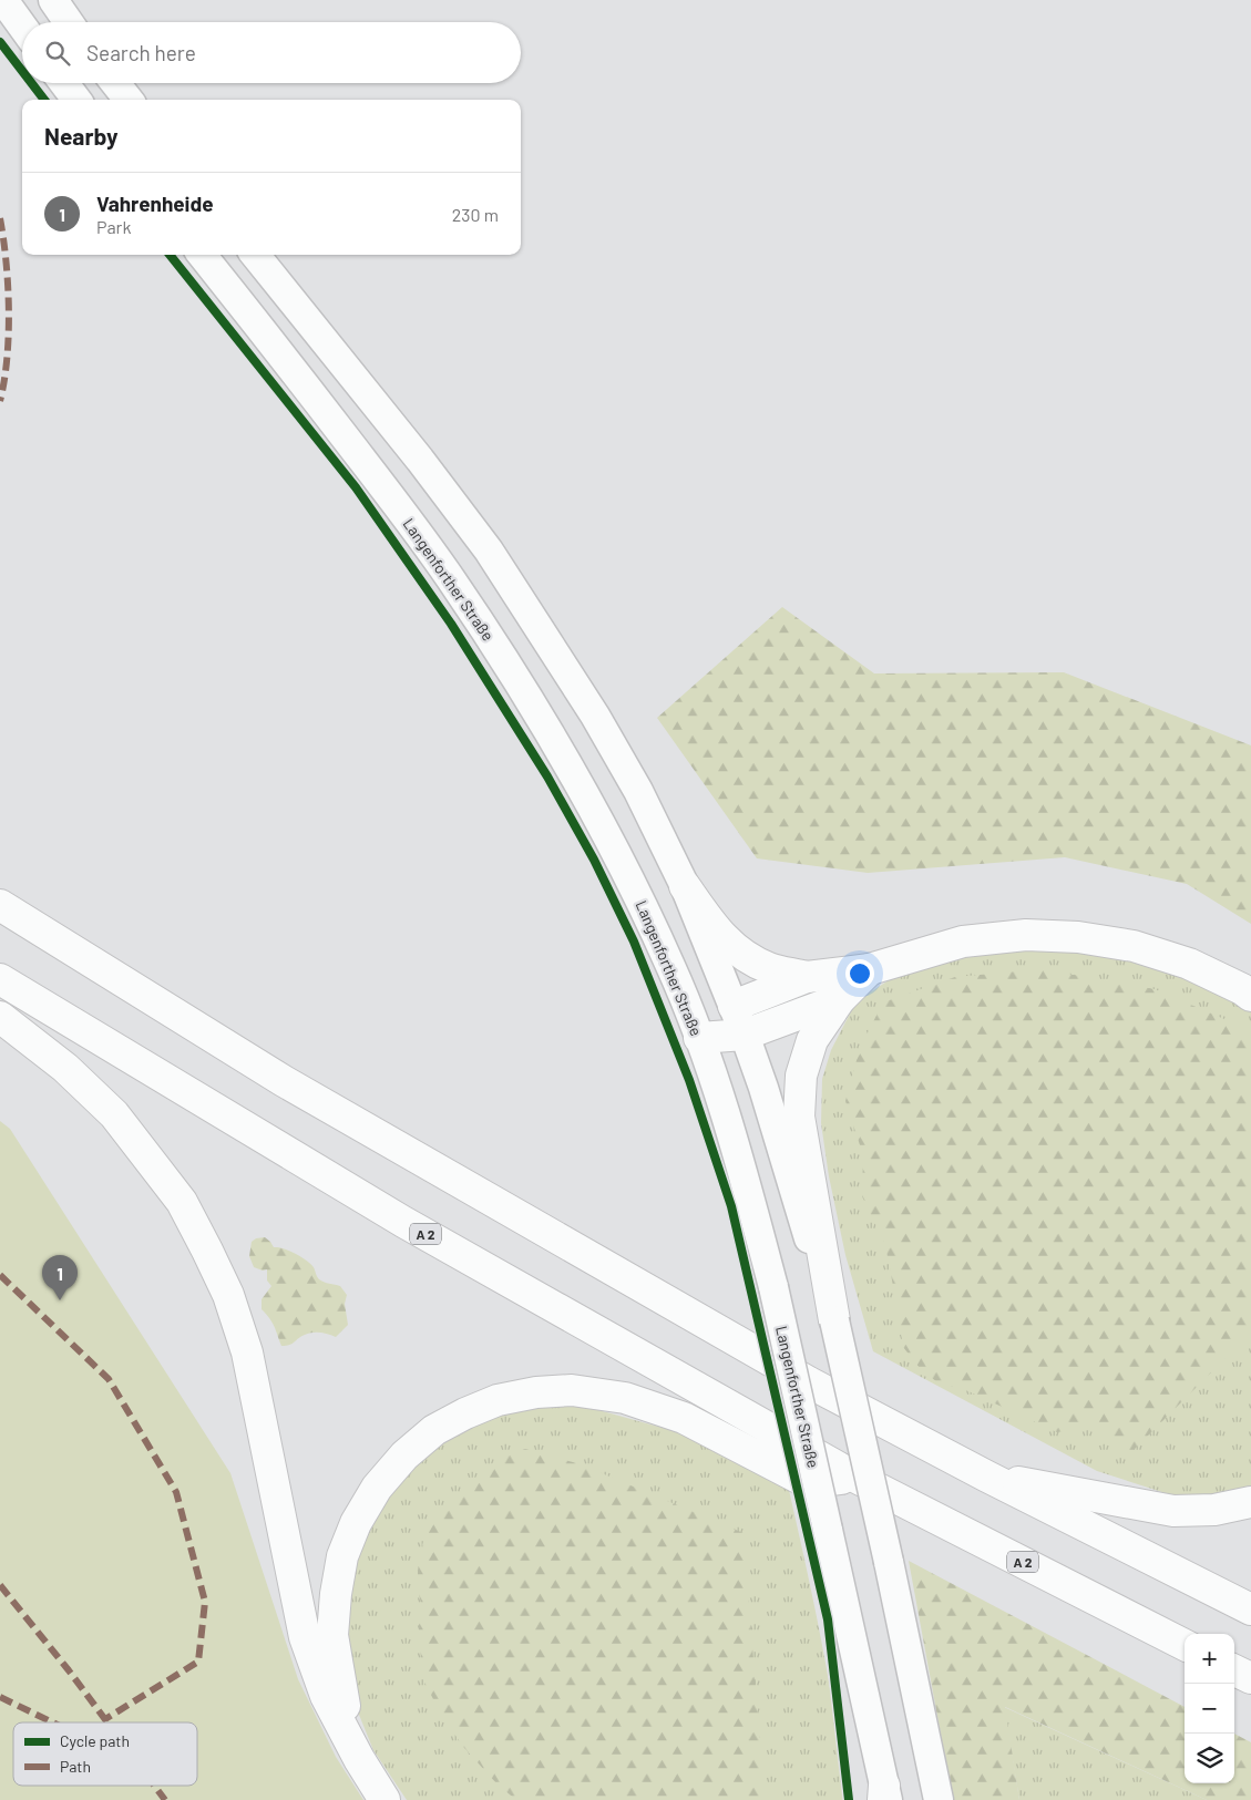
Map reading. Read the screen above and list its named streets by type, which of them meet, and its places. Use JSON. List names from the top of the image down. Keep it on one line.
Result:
{"streets":{"highway":["A 2"],"main road":["Langenforther Straße"]},"legend":["Cycle path","Path"],"page":{"search":"Search here","heading":"Nearby","list":[{"mark":"1","name":"Vahrenheide","note":"Park","value":"230 m"}],"pins":"1","map_buttons":["+","−"]}}
